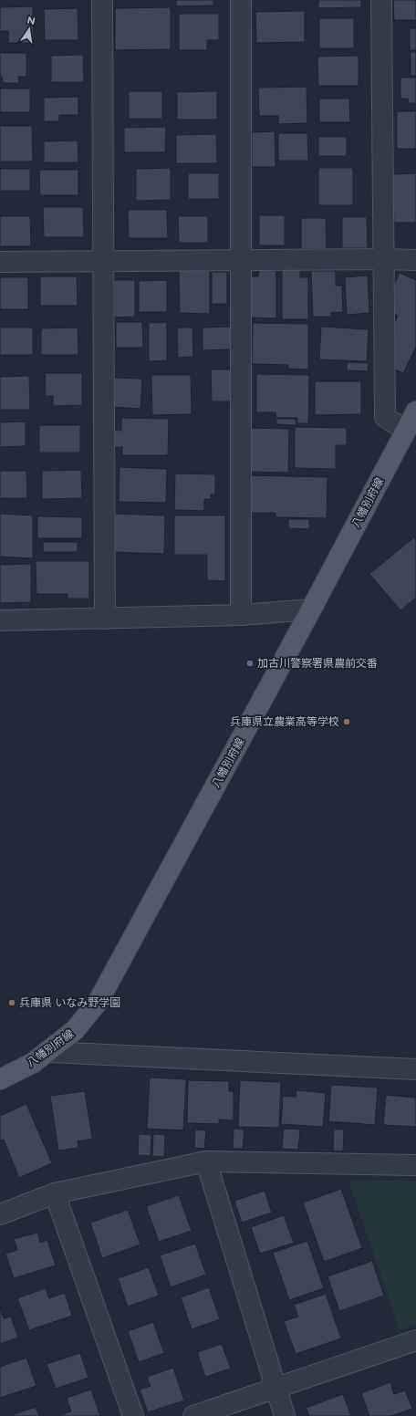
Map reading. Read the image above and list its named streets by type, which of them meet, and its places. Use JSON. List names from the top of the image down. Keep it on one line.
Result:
{"streets":{"main road":["八幡別府線"]},"places":["加古川警察署県農前交番","兵庫県立農業高等学校","兵庫県 いなみ野学園"],"north":"top"}
